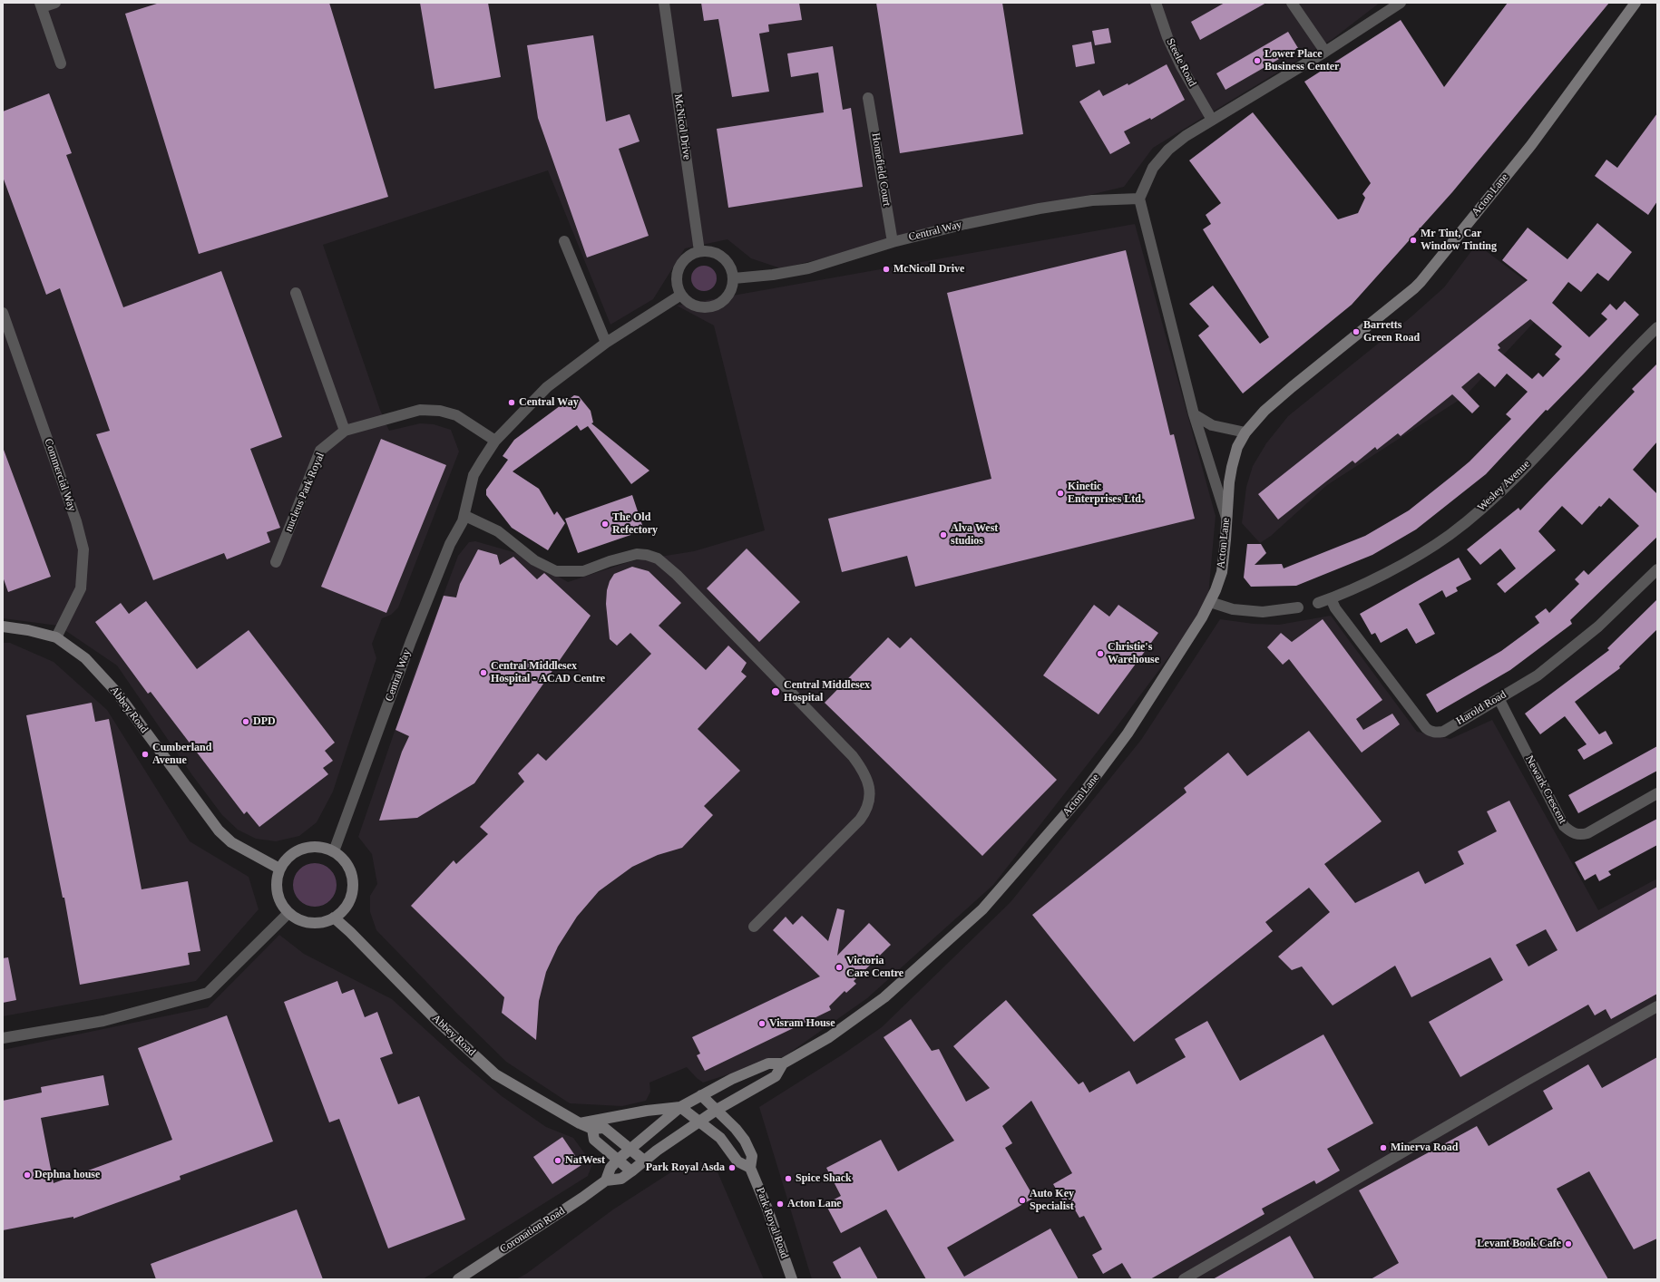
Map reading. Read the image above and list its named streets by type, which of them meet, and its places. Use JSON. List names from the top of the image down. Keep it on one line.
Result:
{"streets":{"main road":["Acton Lane","Abbey Road","Park Royal Road","Coronation Road"],"street":["Steele Road","McNicol Drive","Homefield Court","Central Way","Commercial Way","Wesley Avenue","nucleus Park Royal","Harold Road","Newark Crescent"]},"crossings":[["McNicol Drive","Central Way"],["Homefield Court","Central Way"],["Acton Lane","Park Royal Road"],["Acton Lane","Coronation Road"],["Central Way","nucleus Park Royal"],["Central Way","Abbey Road"],["Commercial Way","Abbey Road"],["Wesley Avenue","Harold Road"],["Harold Road","Newark Crescent"],["Abbey Road","Coronation Road"]],"places":["Lower Place Business Center","Mr Tint, Car Window Tinting","McNicoll Drive","Barretts Green Road","Central Way","Kinetic Enterprises Ltd.","The Old Refectory","Alva West studios","Christie's Warehouse","Central Middlesex Hospital - ACAD Centre","Central Middlesex Hospital","DPD","Cumberland Avenue","Victoria Care Centre","Visram House","Minerva Road","NatWest","Park Royal Asda","Dephna house","Spice Shack","Auto Key Specialist","Acton Lane","Levant Book Cafe"]}
